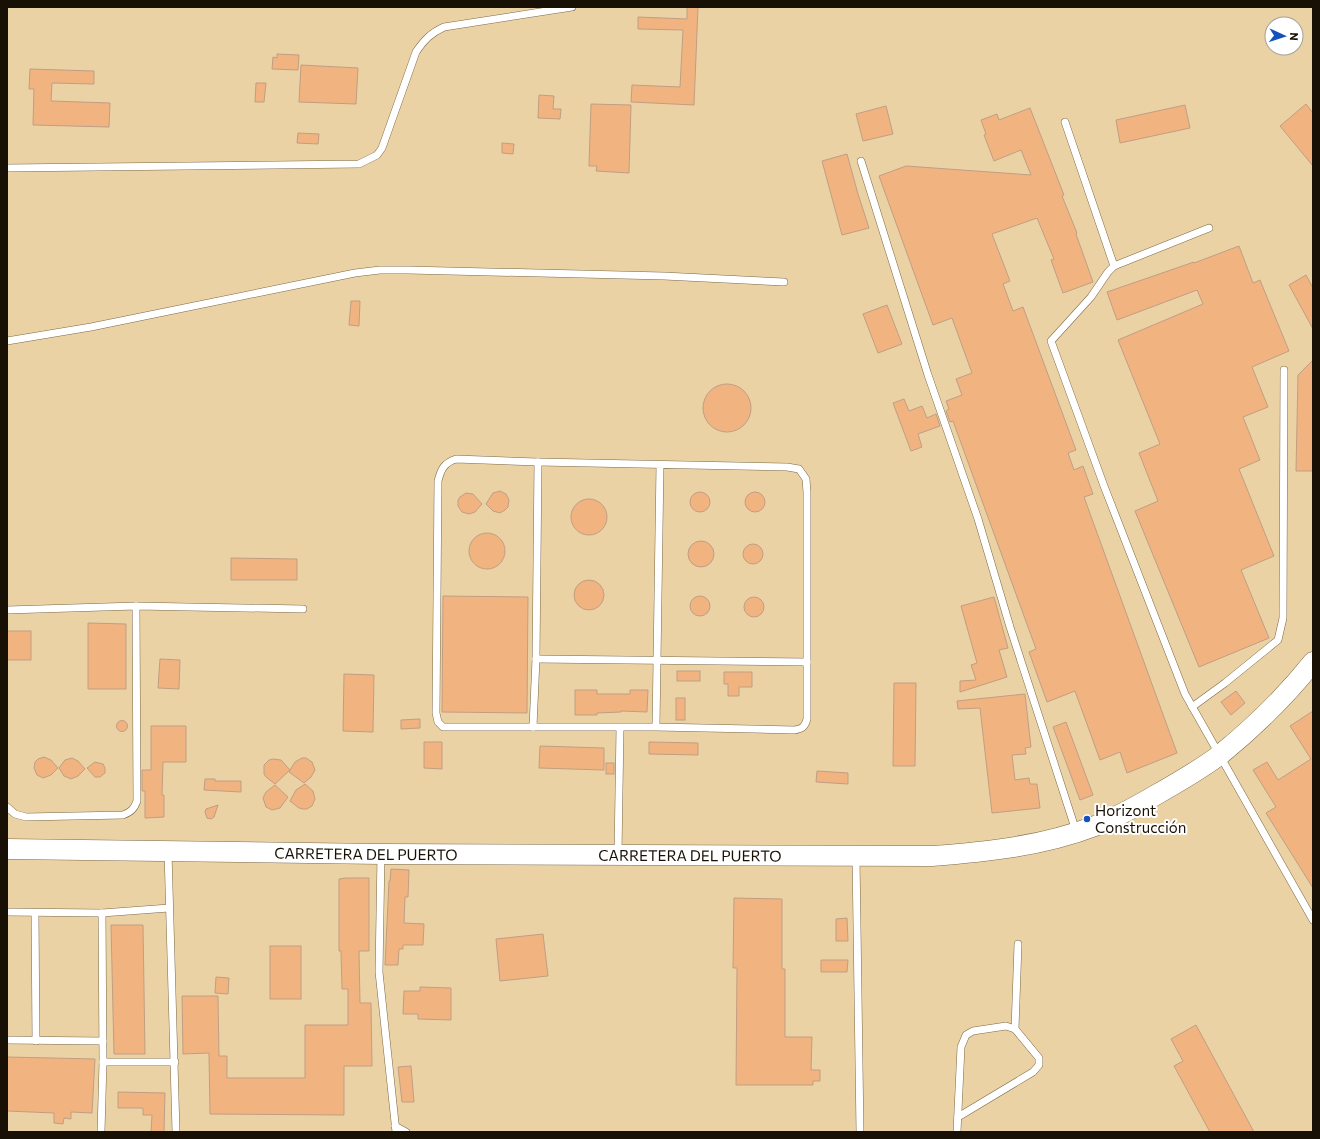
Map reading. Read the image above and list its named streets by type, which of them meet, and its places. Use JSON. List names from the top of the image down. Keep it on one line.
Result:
{"streets":{"main road":["CARRETERA DEL PUERTO"]},"places":["Horizont Construcción"],"north":"right"}
